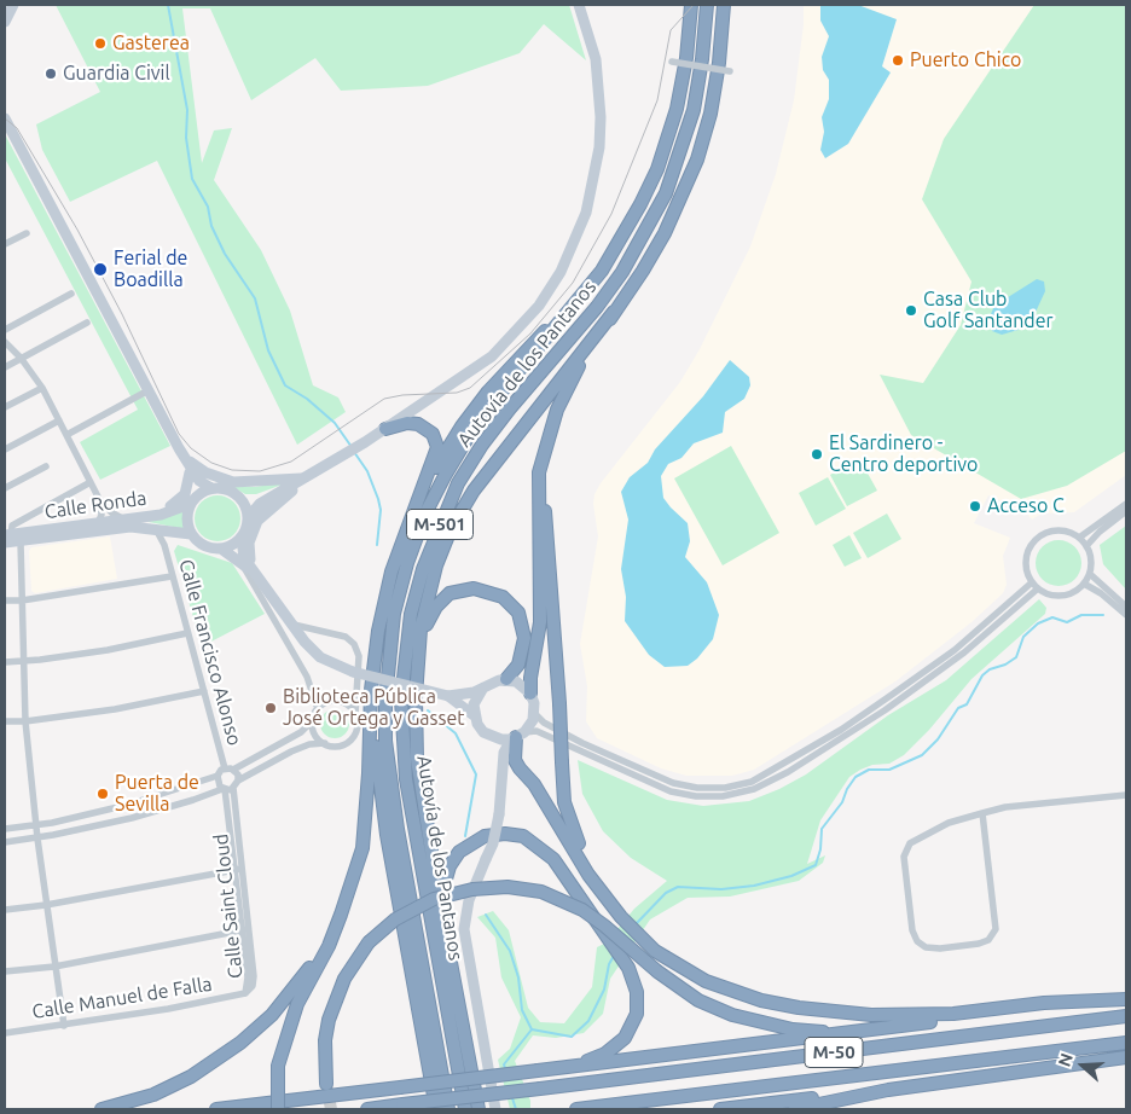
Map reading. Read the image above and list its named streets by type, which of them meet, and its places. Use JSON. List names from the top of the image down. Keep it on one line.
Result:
{"streets":{"highway":["Autovía de los Pantanos","M-501","M-50"],"street":["Calle Ronda","Calle Francisco Alonso","Calle Saint Cloud","Calle Manuel de Falla"]},"crossings":[["Calle Ronda","Calle Francisco Alonso"],["Calle Francisco Alonso","Calle Saint Cloud"],["Calle Saint Cloud","Calle Manuel de Falla"]],"places":["Gasterea","Puerto Chico","Guardia Civil","Ferial de Boadilla","Casa Club Golf Santander","El Sardinero - Centro deportivo","Acceso C","Biblioteca Pública José Ortega y Gasset","Puerta de Sevilla"],"north":"left"}
